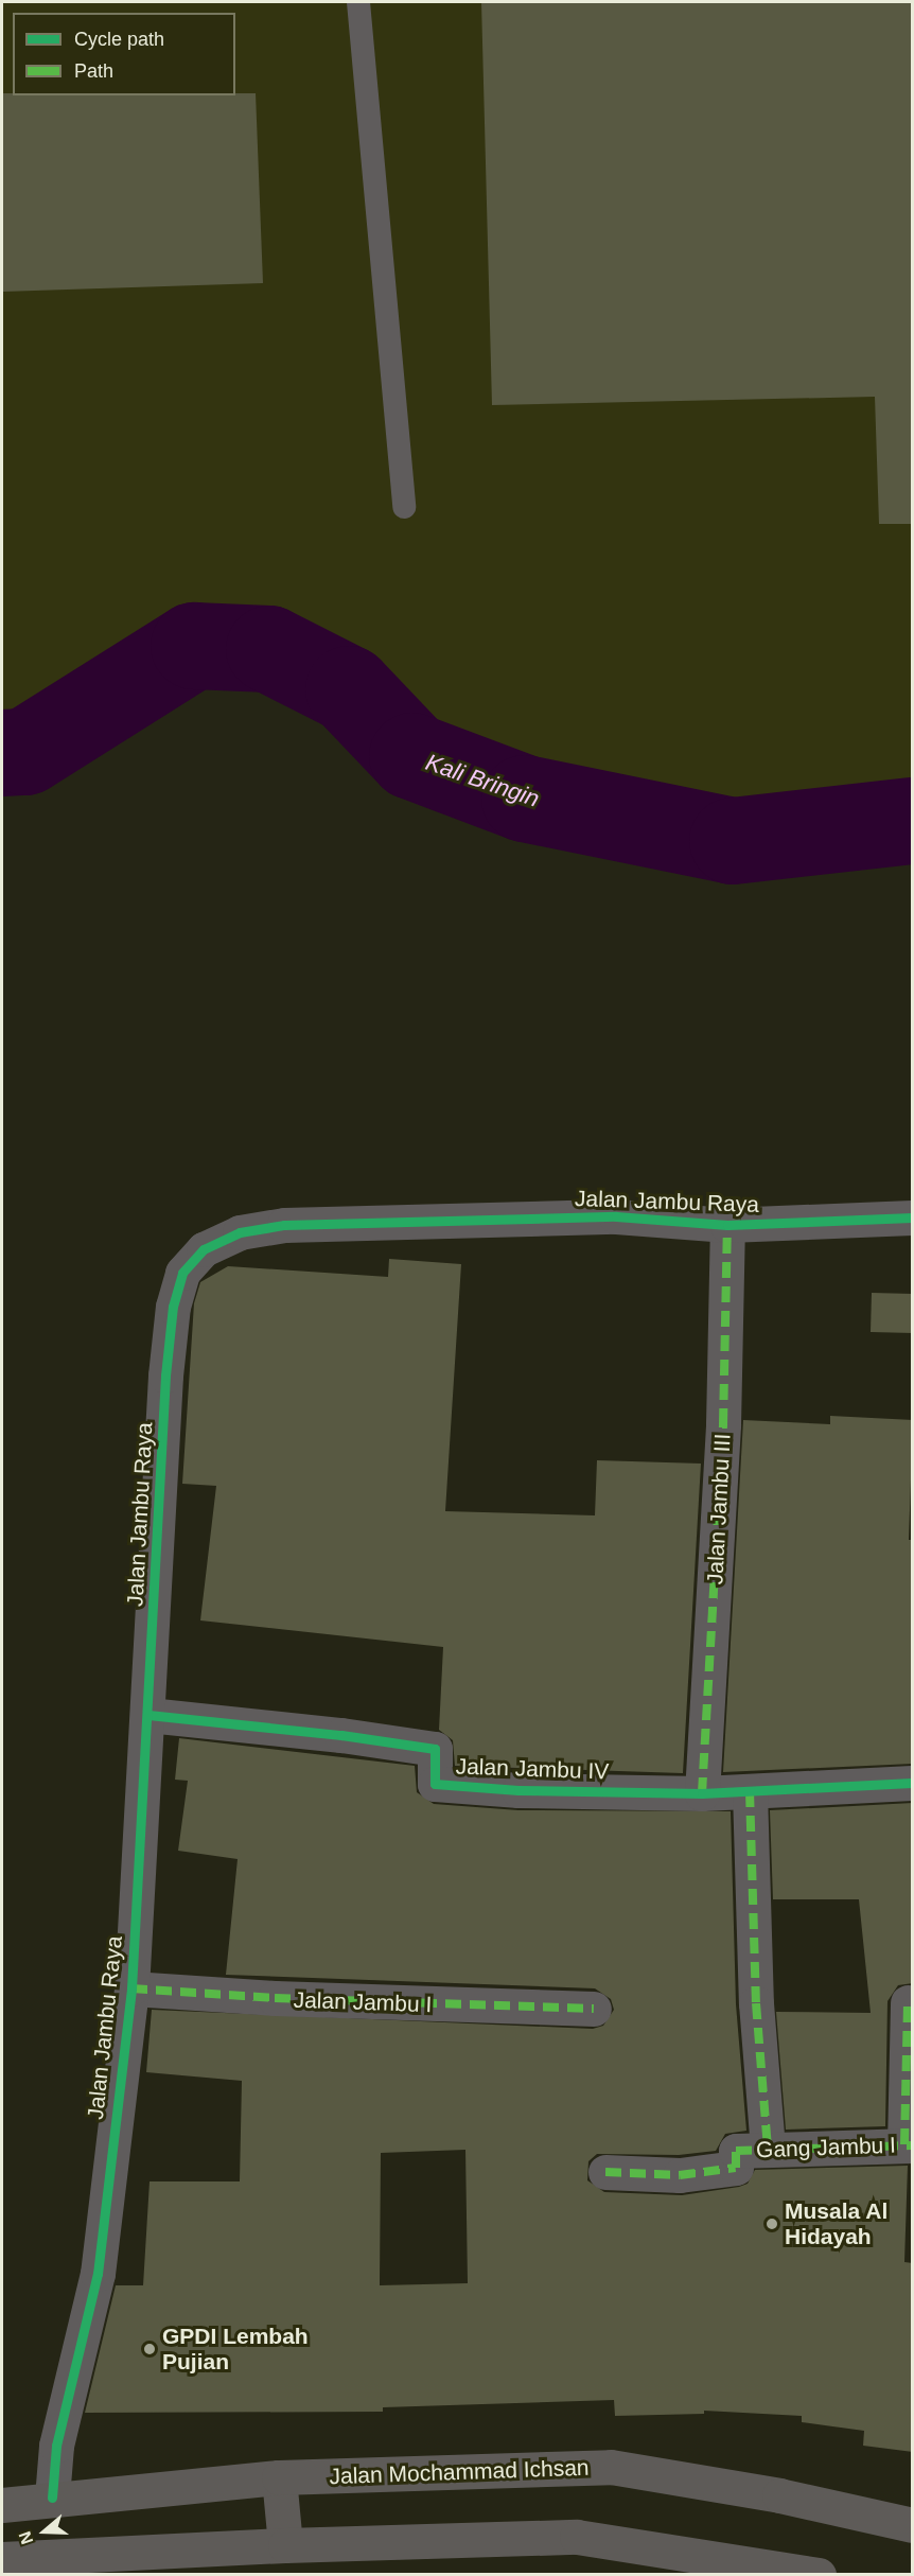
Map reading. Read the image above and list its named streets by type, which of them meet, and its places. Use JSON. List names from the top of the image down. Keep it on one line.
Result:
{"streets":{"main road":["Jalan Mochammad Ichsan"],"street":["Jalan Jambu Raya","Jalan Jambu III","Jalan Jambu IV","Jalan Jambu I","Gang Jambu I"]},"crossings":[["Jalan Jambu Raya","Jalan Jambu III"],["Jalan Jambu Raya","Jalan Jambu IV"],["Jalan Jambu Raya","Jalan Jambu I"],["Jalan Jambu Raya","Jalan Mochammad Ichsan"],["Jalan Jambu III","Jalan Jambu IV"]],"water":["Kali Bringin"],"places":["Musala Al Hidayah","GPDI Lembah Pujian"],"legend":["Cycle path","Path"],"north":"left"}
